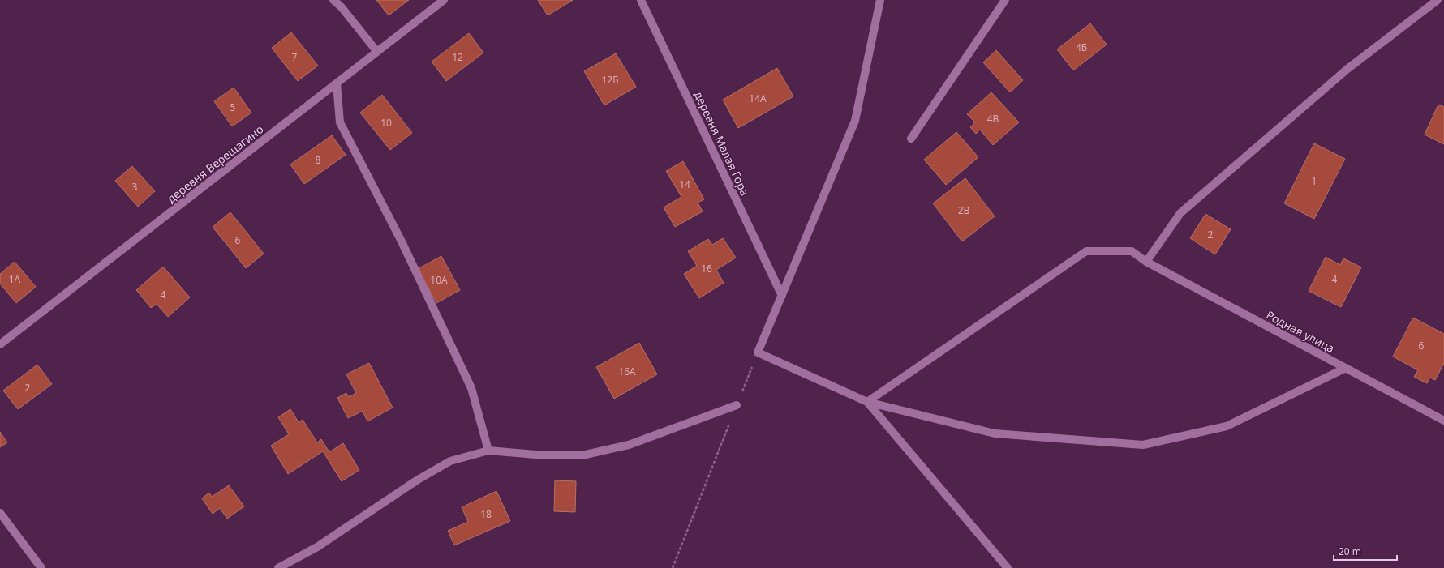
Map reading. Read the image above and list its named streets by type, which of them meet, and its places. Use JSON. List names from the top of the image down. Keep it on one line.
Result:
{"streets":{"street":["деревня Малая Гора","деревня Верещагино","Родная улица"]},"house_numbers":["4Б","7","12","12Б","14А","5","4В","10","8","1","14","3","2В","2","6","16","1А","4","10А","4","6","16А","2","18"],"scale_bar":"20 m"}
